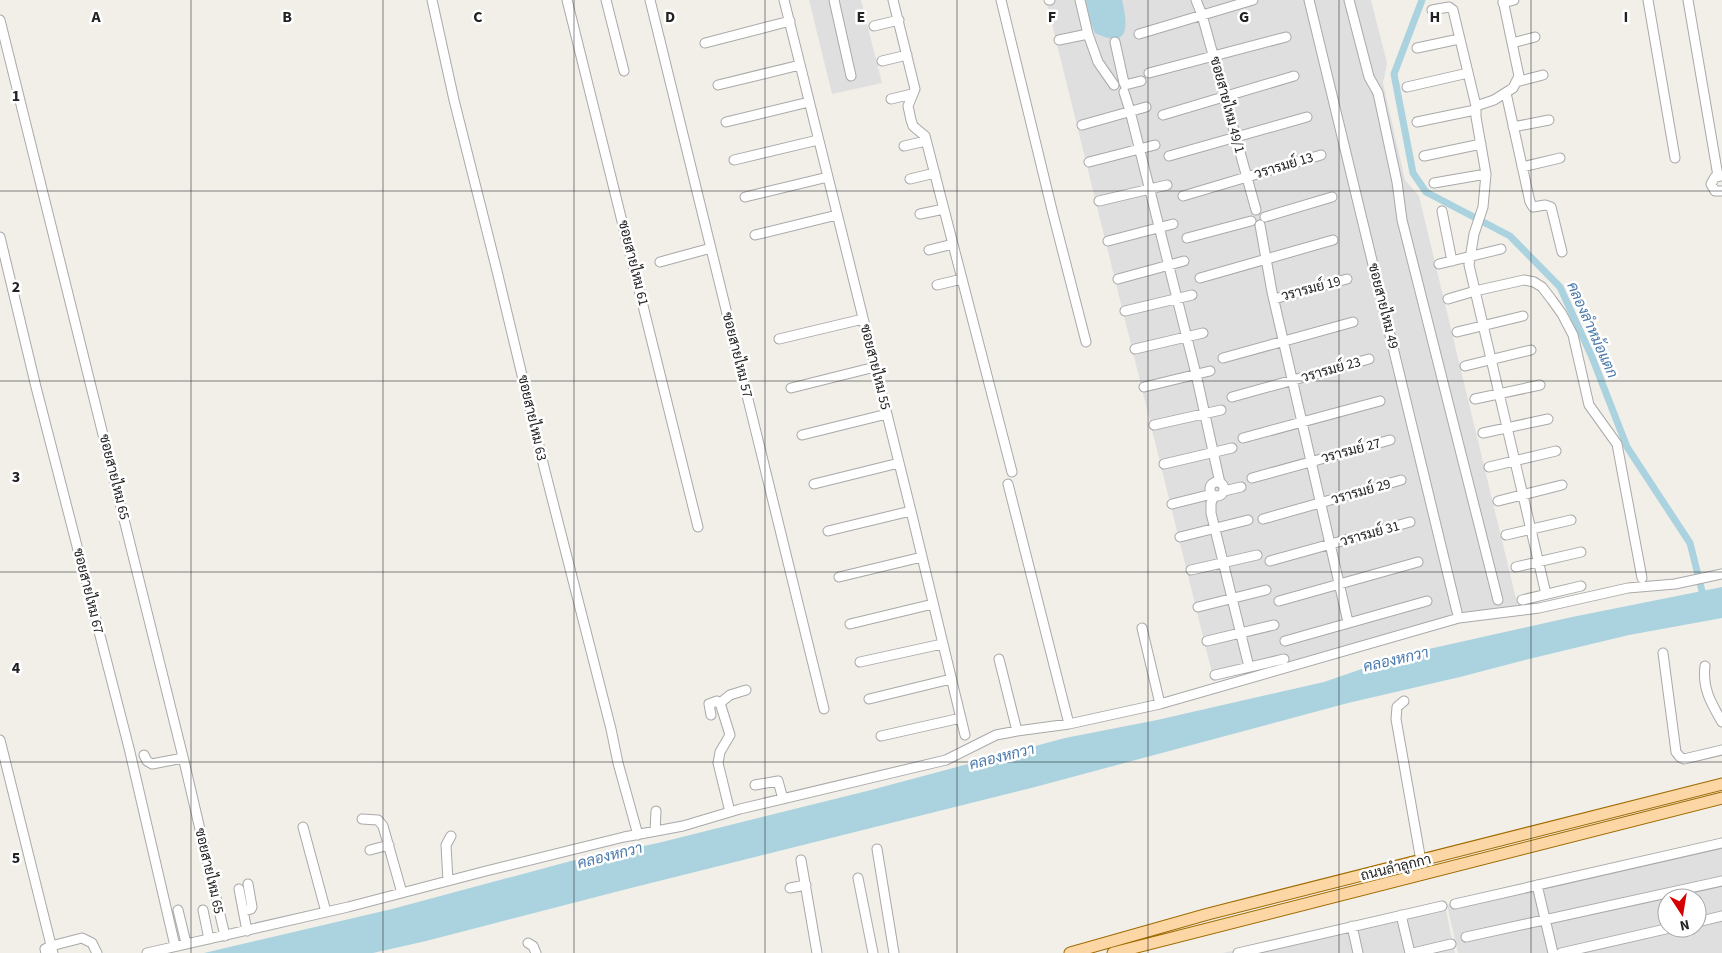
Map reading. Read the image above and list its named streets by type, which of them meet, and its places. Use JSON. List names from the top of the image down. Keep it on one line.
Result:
{"streets":{"main road":["ถนนลำลูกกา"],"street":["ซอยสายไหม 49/1","วรารมย์ 13","ซอยสายไหม 61","วรารมย์ 19","ซอยสายไหม 49","ซอยสายไหม 57","ซอยสายไหม 55","วรารมย์ 23","ซอยสายไหม 63","วรารมย์ 27","ซอยสายไหม 65","วรารมย์ 29","วรารมย์ 31","ซอยสายไหม 67"]},"crossings":[["ซอยสายไหม 49/1","วรารมย์ 13"]],"water":["คลองลำหม้อแตก","คลองหกวา"],"north":"bottom","grid":{"columns":["A","B","C","D","E","F","G","H","I"],"rows":["1","2","3","4","5"]}}
